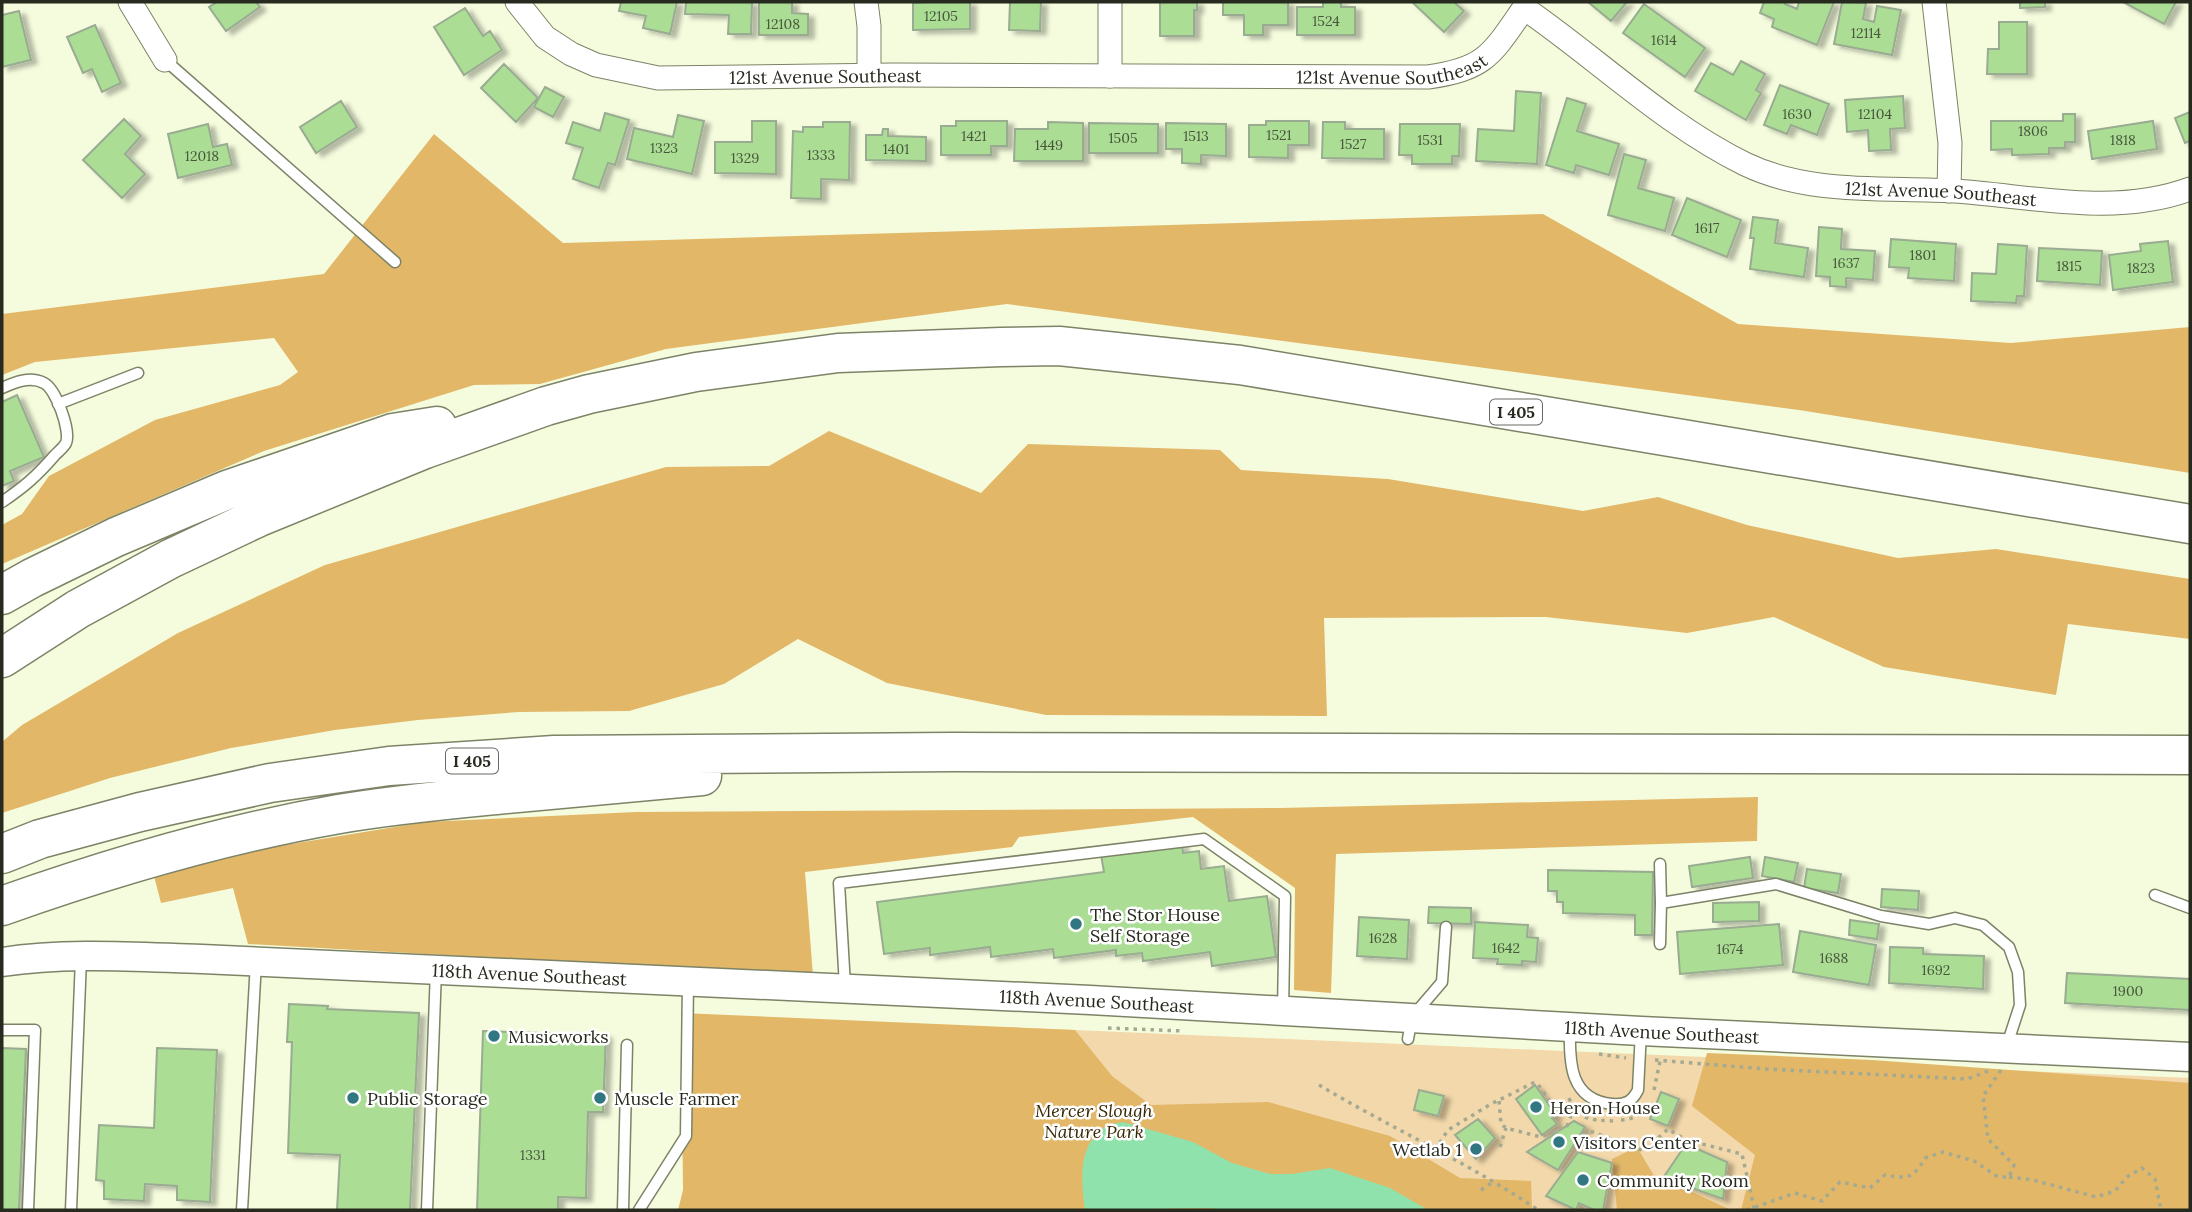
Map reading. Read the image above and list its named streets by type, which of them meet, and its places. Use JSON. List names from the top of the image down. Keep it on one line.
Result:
{"streets":{"highway":["I 405"],"street":["121st Avenue Southeast","118th Avenue Southeast"]},"parks":["Mercer Slough Nature Park"],"places":["The Stor House Self Storage","Musicworks","Public Storage","Muscle Farmer","Heron House","Visitors Center","Wetlab 1","Community Room"],"house_numbers":["12105","1524","12108","12114","1614","1630","12104","1806","1521","1421","1513","1505","1531","1818","1527","1449","1323","1401","1333","12018","1329","1617","1801","1637","1815","1823","1628","1642","1674","1688","1692","1900","1331"]}
